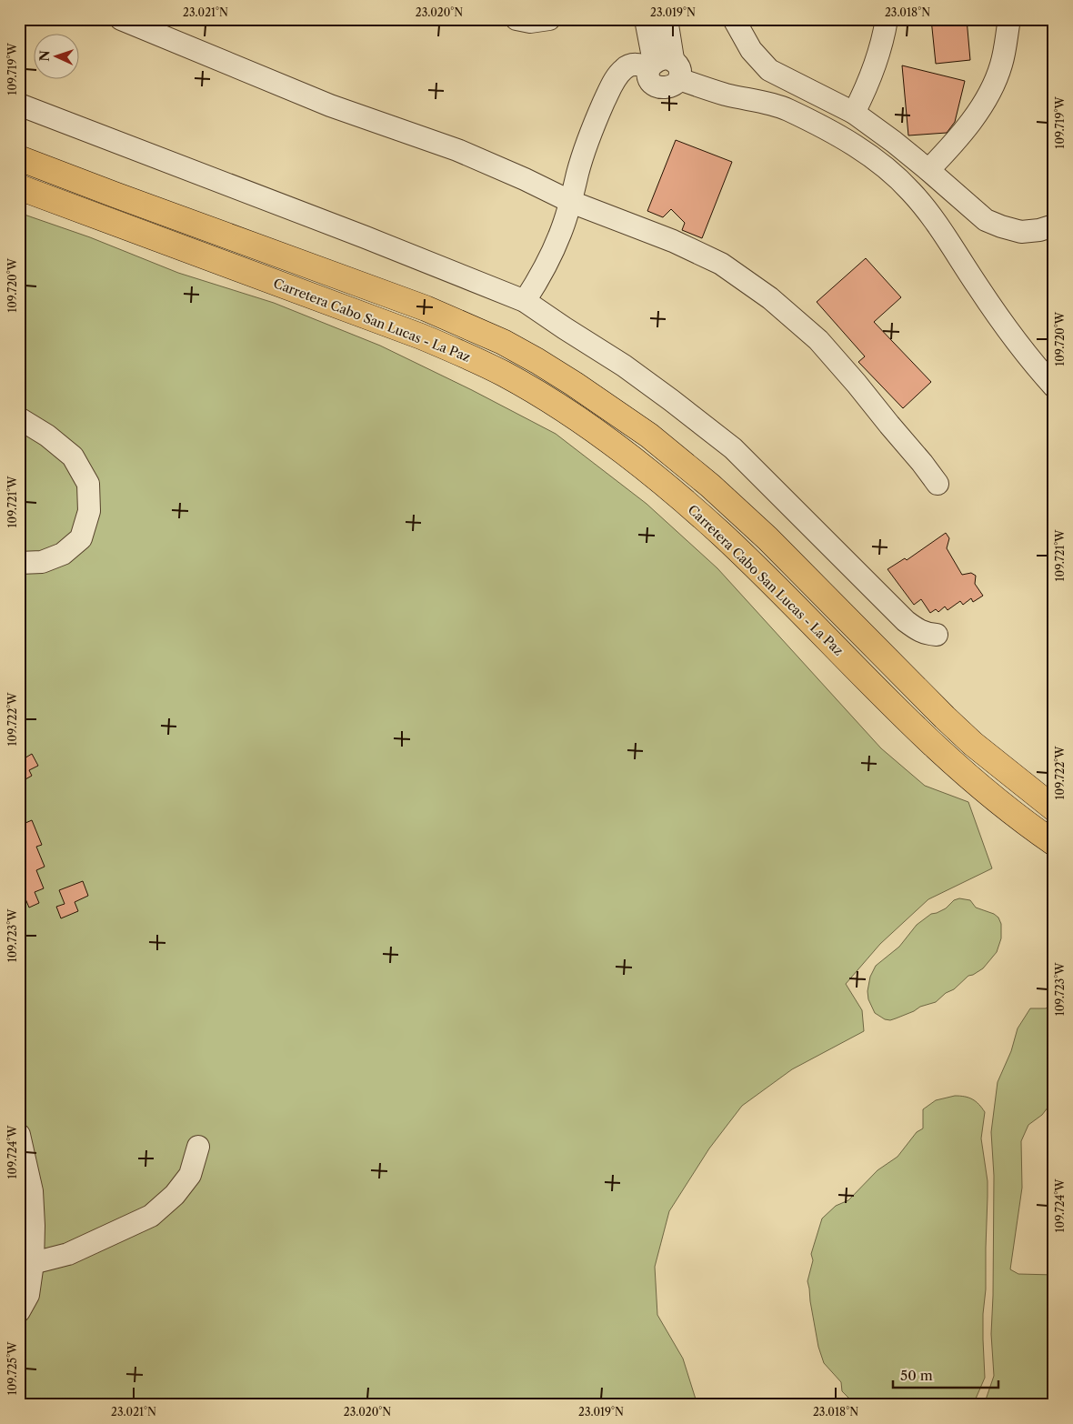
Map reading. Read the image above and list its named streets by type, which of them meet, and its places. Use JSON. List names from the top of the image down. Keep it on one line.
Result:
{"streets":{"highway":["Carretera Cabo San Lucas - La Paz"]},"scale_bar":"50 m","north":"left","coordinates":["23.021°N","23.020°N","23.019°N","23.018°N","109.719°W","109.720°W","109.721°W","109.722°W","109.723°W","109.724°W","109.725°W"]}
